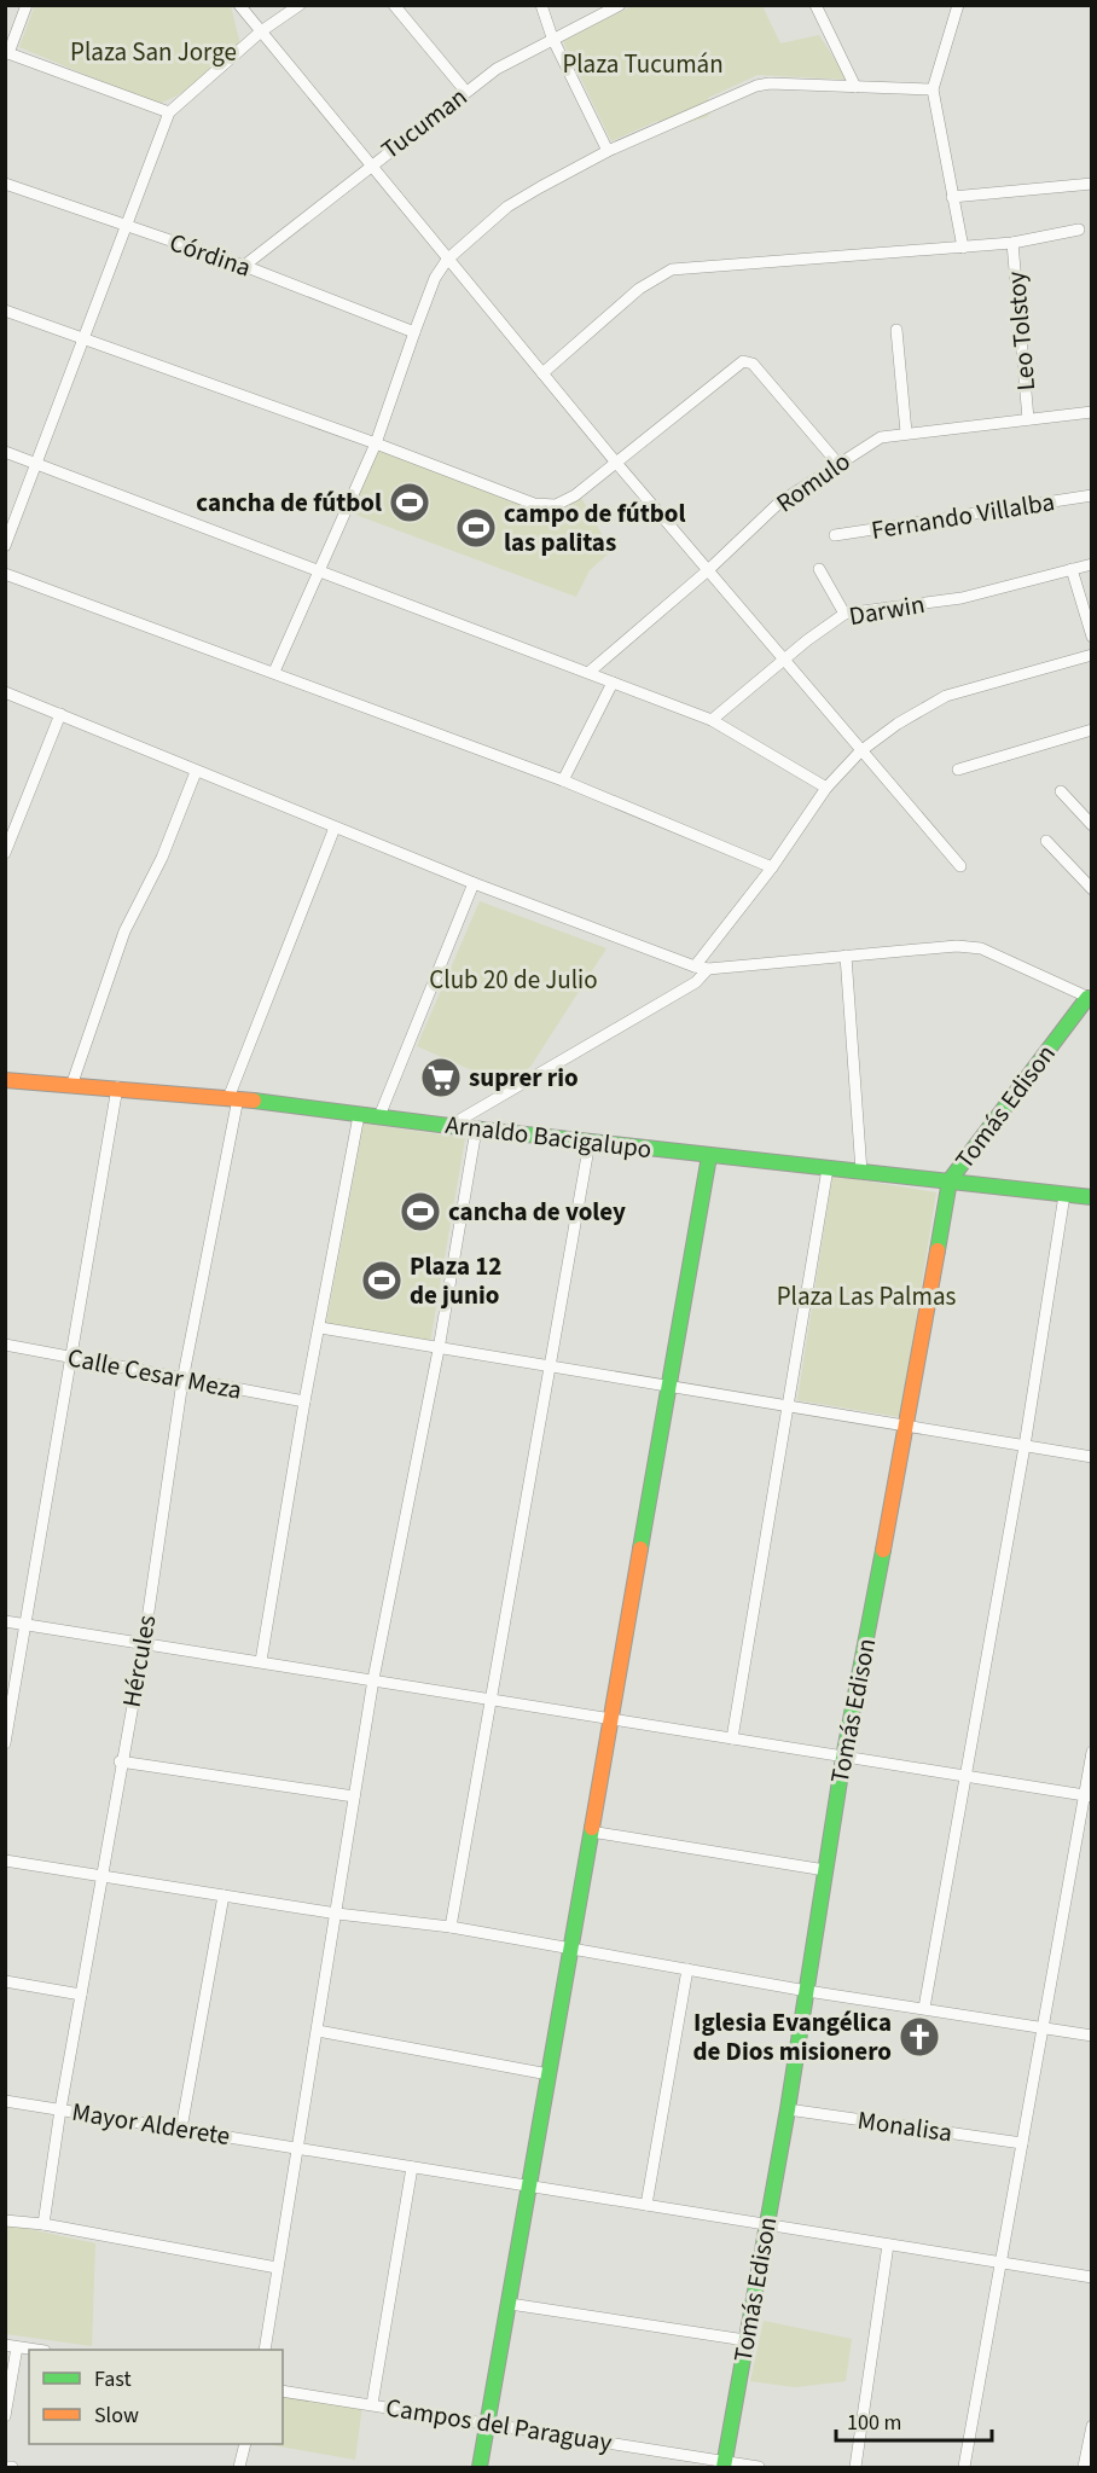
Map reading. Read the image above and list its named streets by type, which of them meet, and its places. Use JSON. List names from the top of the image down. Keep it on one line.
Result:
{"streets":{"street":["Tucuman","Córdina","Leo Tolstoy","Romulo","Fernando Villalba","Darwin","Tomás Edison","Arnaldo Bacigalupo","Calle Cesar Meza","Hércules","Mayor Alderete","Monalisa","Campos del Paraguay"]},"crossings":[["Tucuman","Córdina"],["Leo Tolstoy","Romulo"],["Tomás Edison","Arnaldo Bacigalupo"],["Tomás Edison","Mayor Alderete"],["Tomás Edison","Monalisa"],["Tomás Edison","Campos del Paraguay"],["Arnaldo Bacigalupo","Hércules"],["Calle Cesar Meza","Hércules"],["Hércules","Mayor Alderete"]],"parks":["Plaza San Jorge","Plaza Tucumán","Club 20 de Julio","Plaza Las Palmas"],"places":{"sports":["cancha de fútbol","campo de fútbol las palitas","cancha de voley","Plaza 12 de junio"],"supermarket":["suprer rio"],"church":["Iglesia Evangélica de Dios misionero"]},"legend":["Fast","Slow"],"scale_bar":"100 m"}
